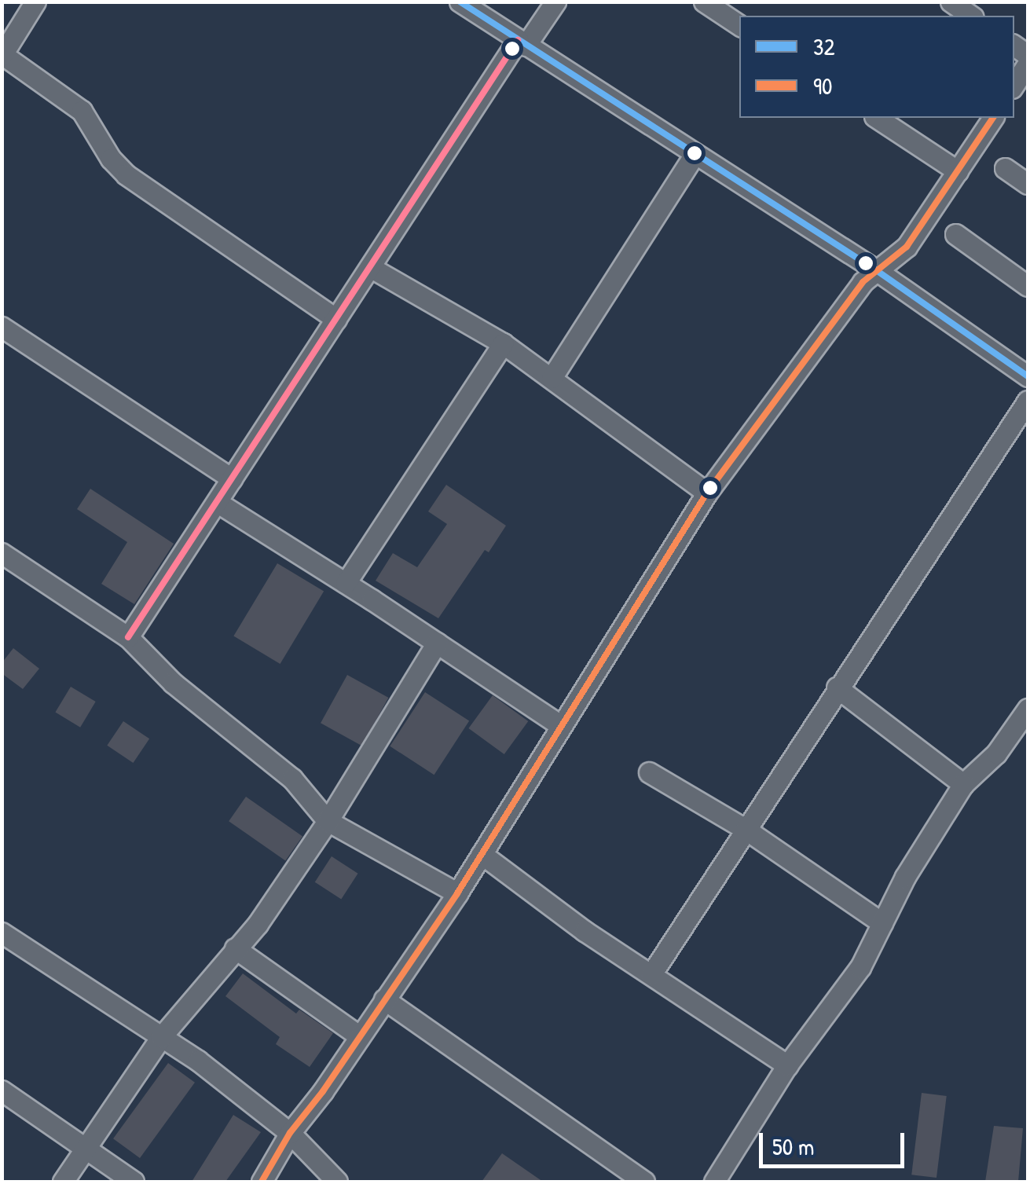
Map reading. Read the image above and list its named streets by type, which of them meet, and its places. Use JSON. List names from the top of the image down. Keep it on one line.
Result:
{"lines":["transit line 32","transit line 90"],"legend":["32","90"],"scale_bar":"50 m"}
